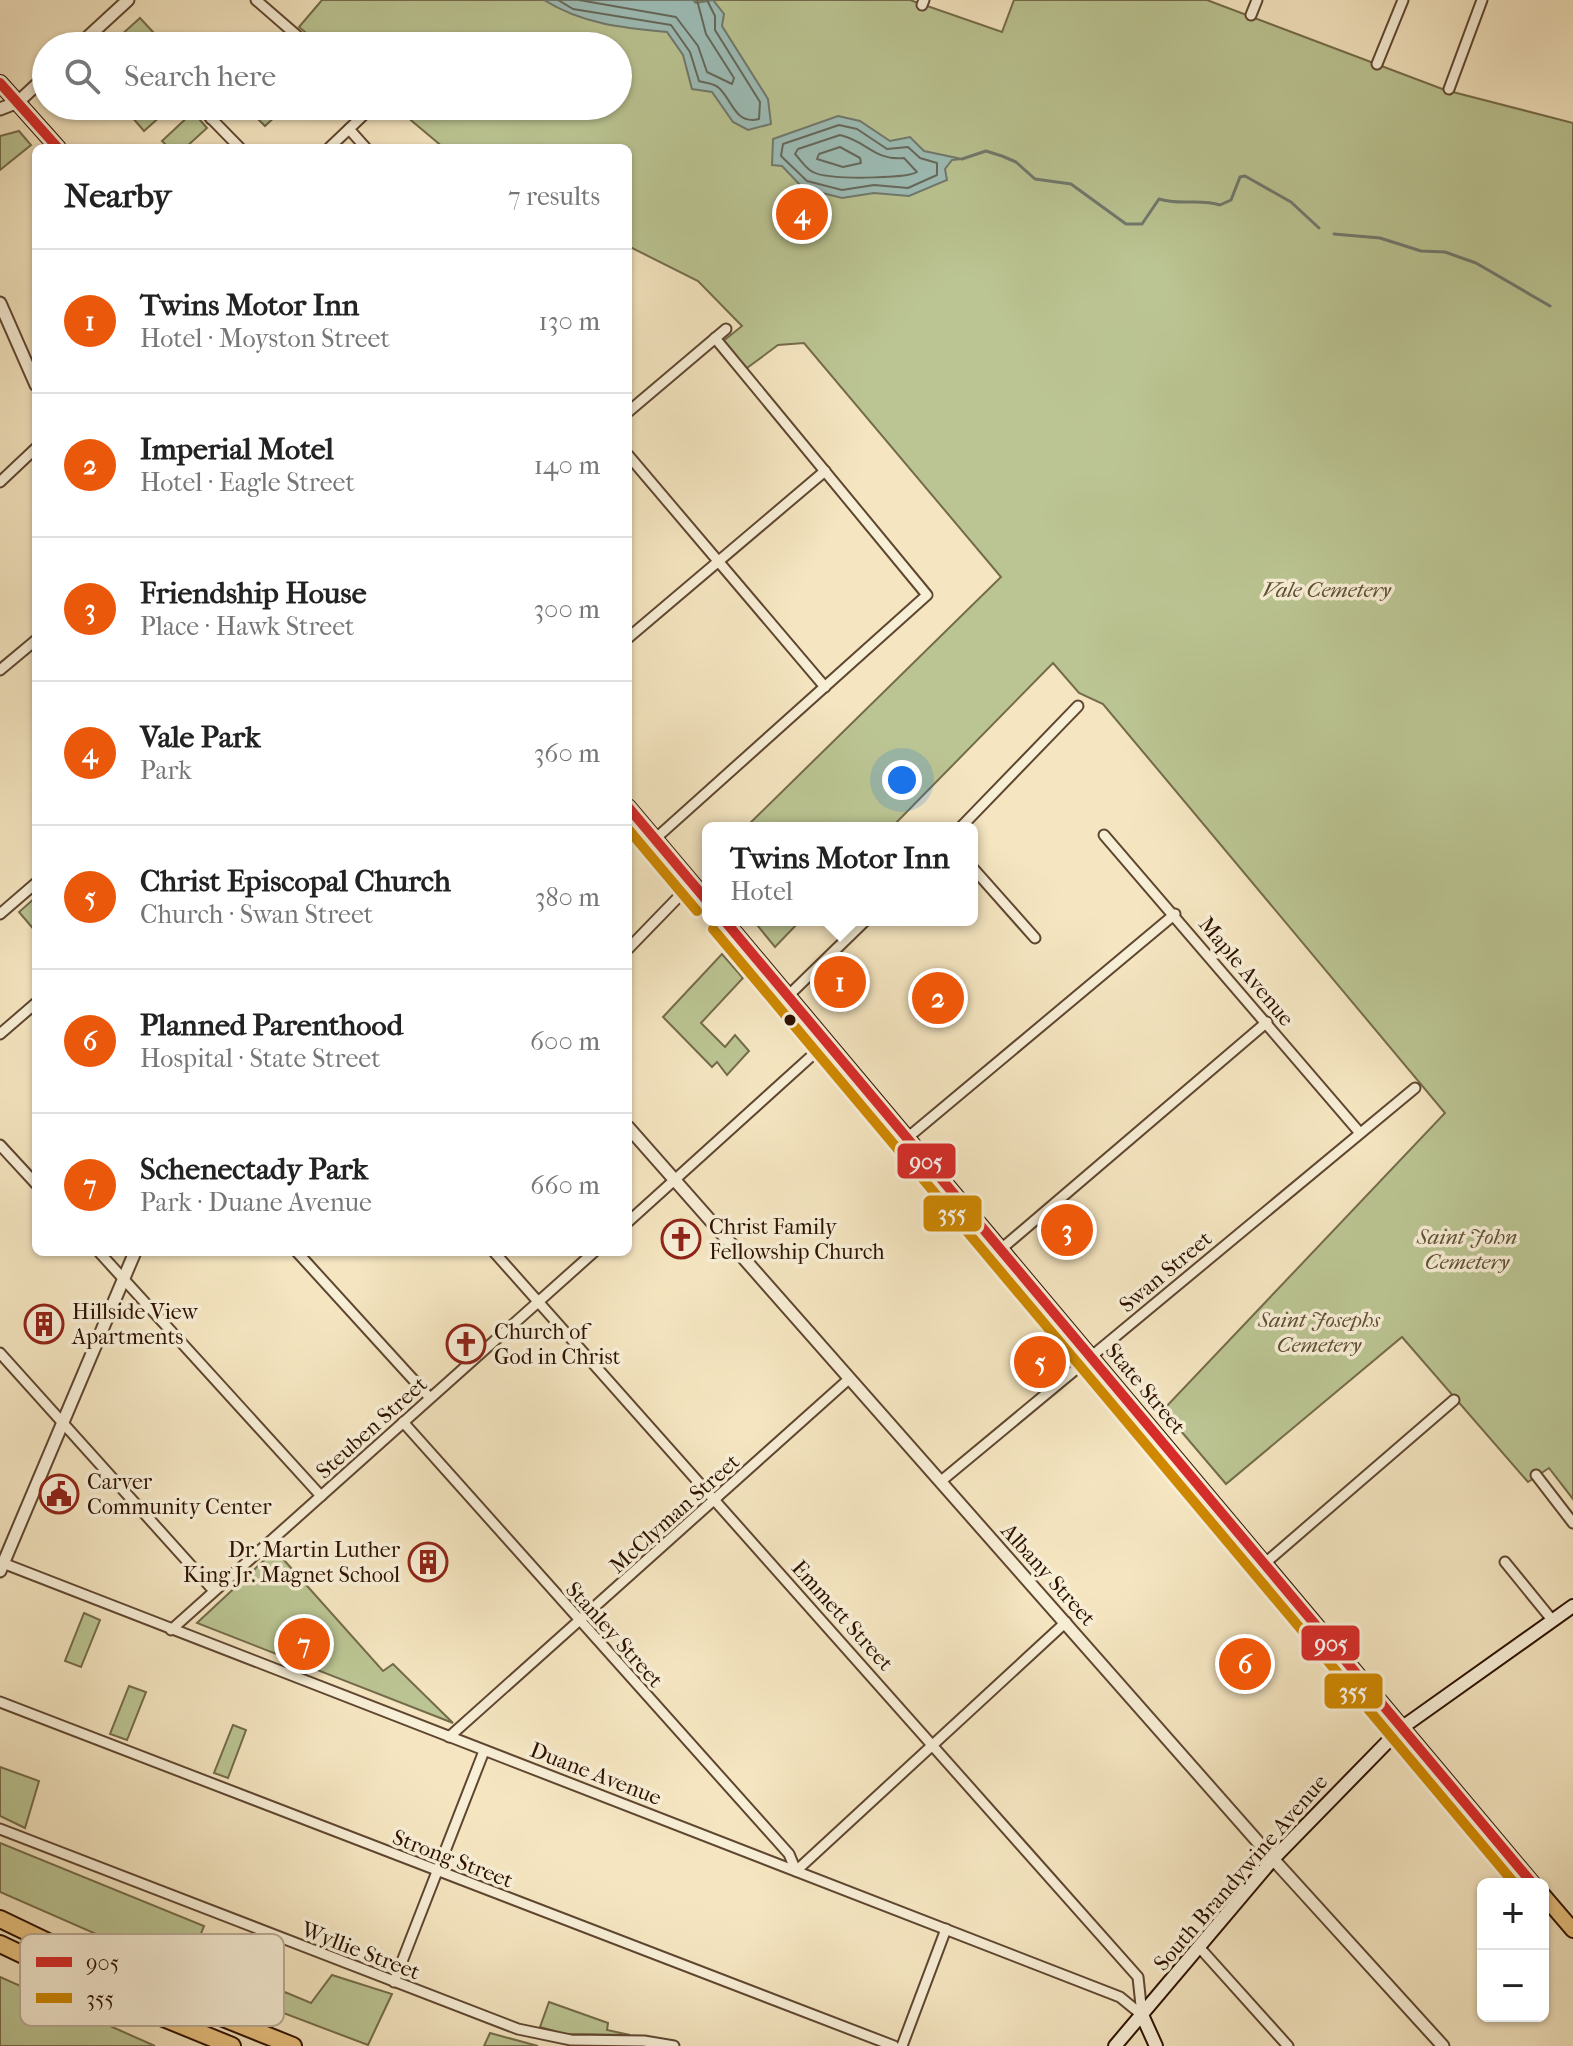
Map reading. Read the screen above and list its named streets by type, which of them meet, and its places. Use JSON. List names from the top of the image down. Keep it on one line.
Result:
{"streets":{"main road":["State Street","South Brandywine Avenue"],"street":["Maple Avenue","Swan Street","Steuben Street","McClyman Street","Albany Street","Emmett Street","Stanley Street","Duane Avenue","Strong Street","Wyllie Street"]},"crossings":[["Maple Avenue","Swan Street"],["Swan Street","State Street"],["Swan Street","Albany Street"],["State Street","South Brandywine Avenue"],["Steuben Street","Emmett Street"],["Steuben Street","Stanley Street"],["Steuben Street","Duane Avenue"],["McClyman Street","Albany Street"],["McClyman Street","Emmett Street"],["McClyman Street","Stanley Street"],["McClyman Street","Duane Avenue"],["Albany Street","South Brandywine Avenue"],["Emmett Street","Duane Avenue"],["Emmett Street","South Brandywine Avenue"],["Stanley Street","Duane Avenue"],["Duane Avenue","South Brandywine Avenue"]],"parks":["Vale Cemetery","Saint John Cemetery","Saint Josephs Cemetery"],"places":{"church":["Christ Family Fellowship Church","Church of God in Christ"],"building":["Hillside View Apartments","Dr. Martin Luther King Jr. Magnet School"],"public building":["Carver Community Center"]},"lines":["transit line 905","transit line 355"],"legend":["905","355"],"page":{"search":"Search here","heading":["Nearby","7 results"],"pins":["4","1","2","3","5","7","6"],"list":[{"mark":"1","name":"Twins Motor Inn","note":"Hotel · Moyston Street","value":"130 m"},{"mark":"2","name":"Imperial Motel","note":"Hotel · Eagle Street","value":"140 m"},{"mark":"3","name":"Friendship House","note":"Place · Hawk Street","value":"300 m"},{"mark":"4","name":"Vale Park","note":"Park","value":"360 m"},{"mark":"5","name":"Christ Episcopal Church","note":"Church · Swan Street","value":"380 m"},{"mark":"6","name":"Planned Parenthood","note":"Hospital · State Street","value":"600 m"},{"mark":"7","name":"Schenectady Park","note":"Park · Duane Avenue","value":"660 m"}],"popup":["Twins Motor Inn","Hotel"],"map_buttons":["+","−"]}}
